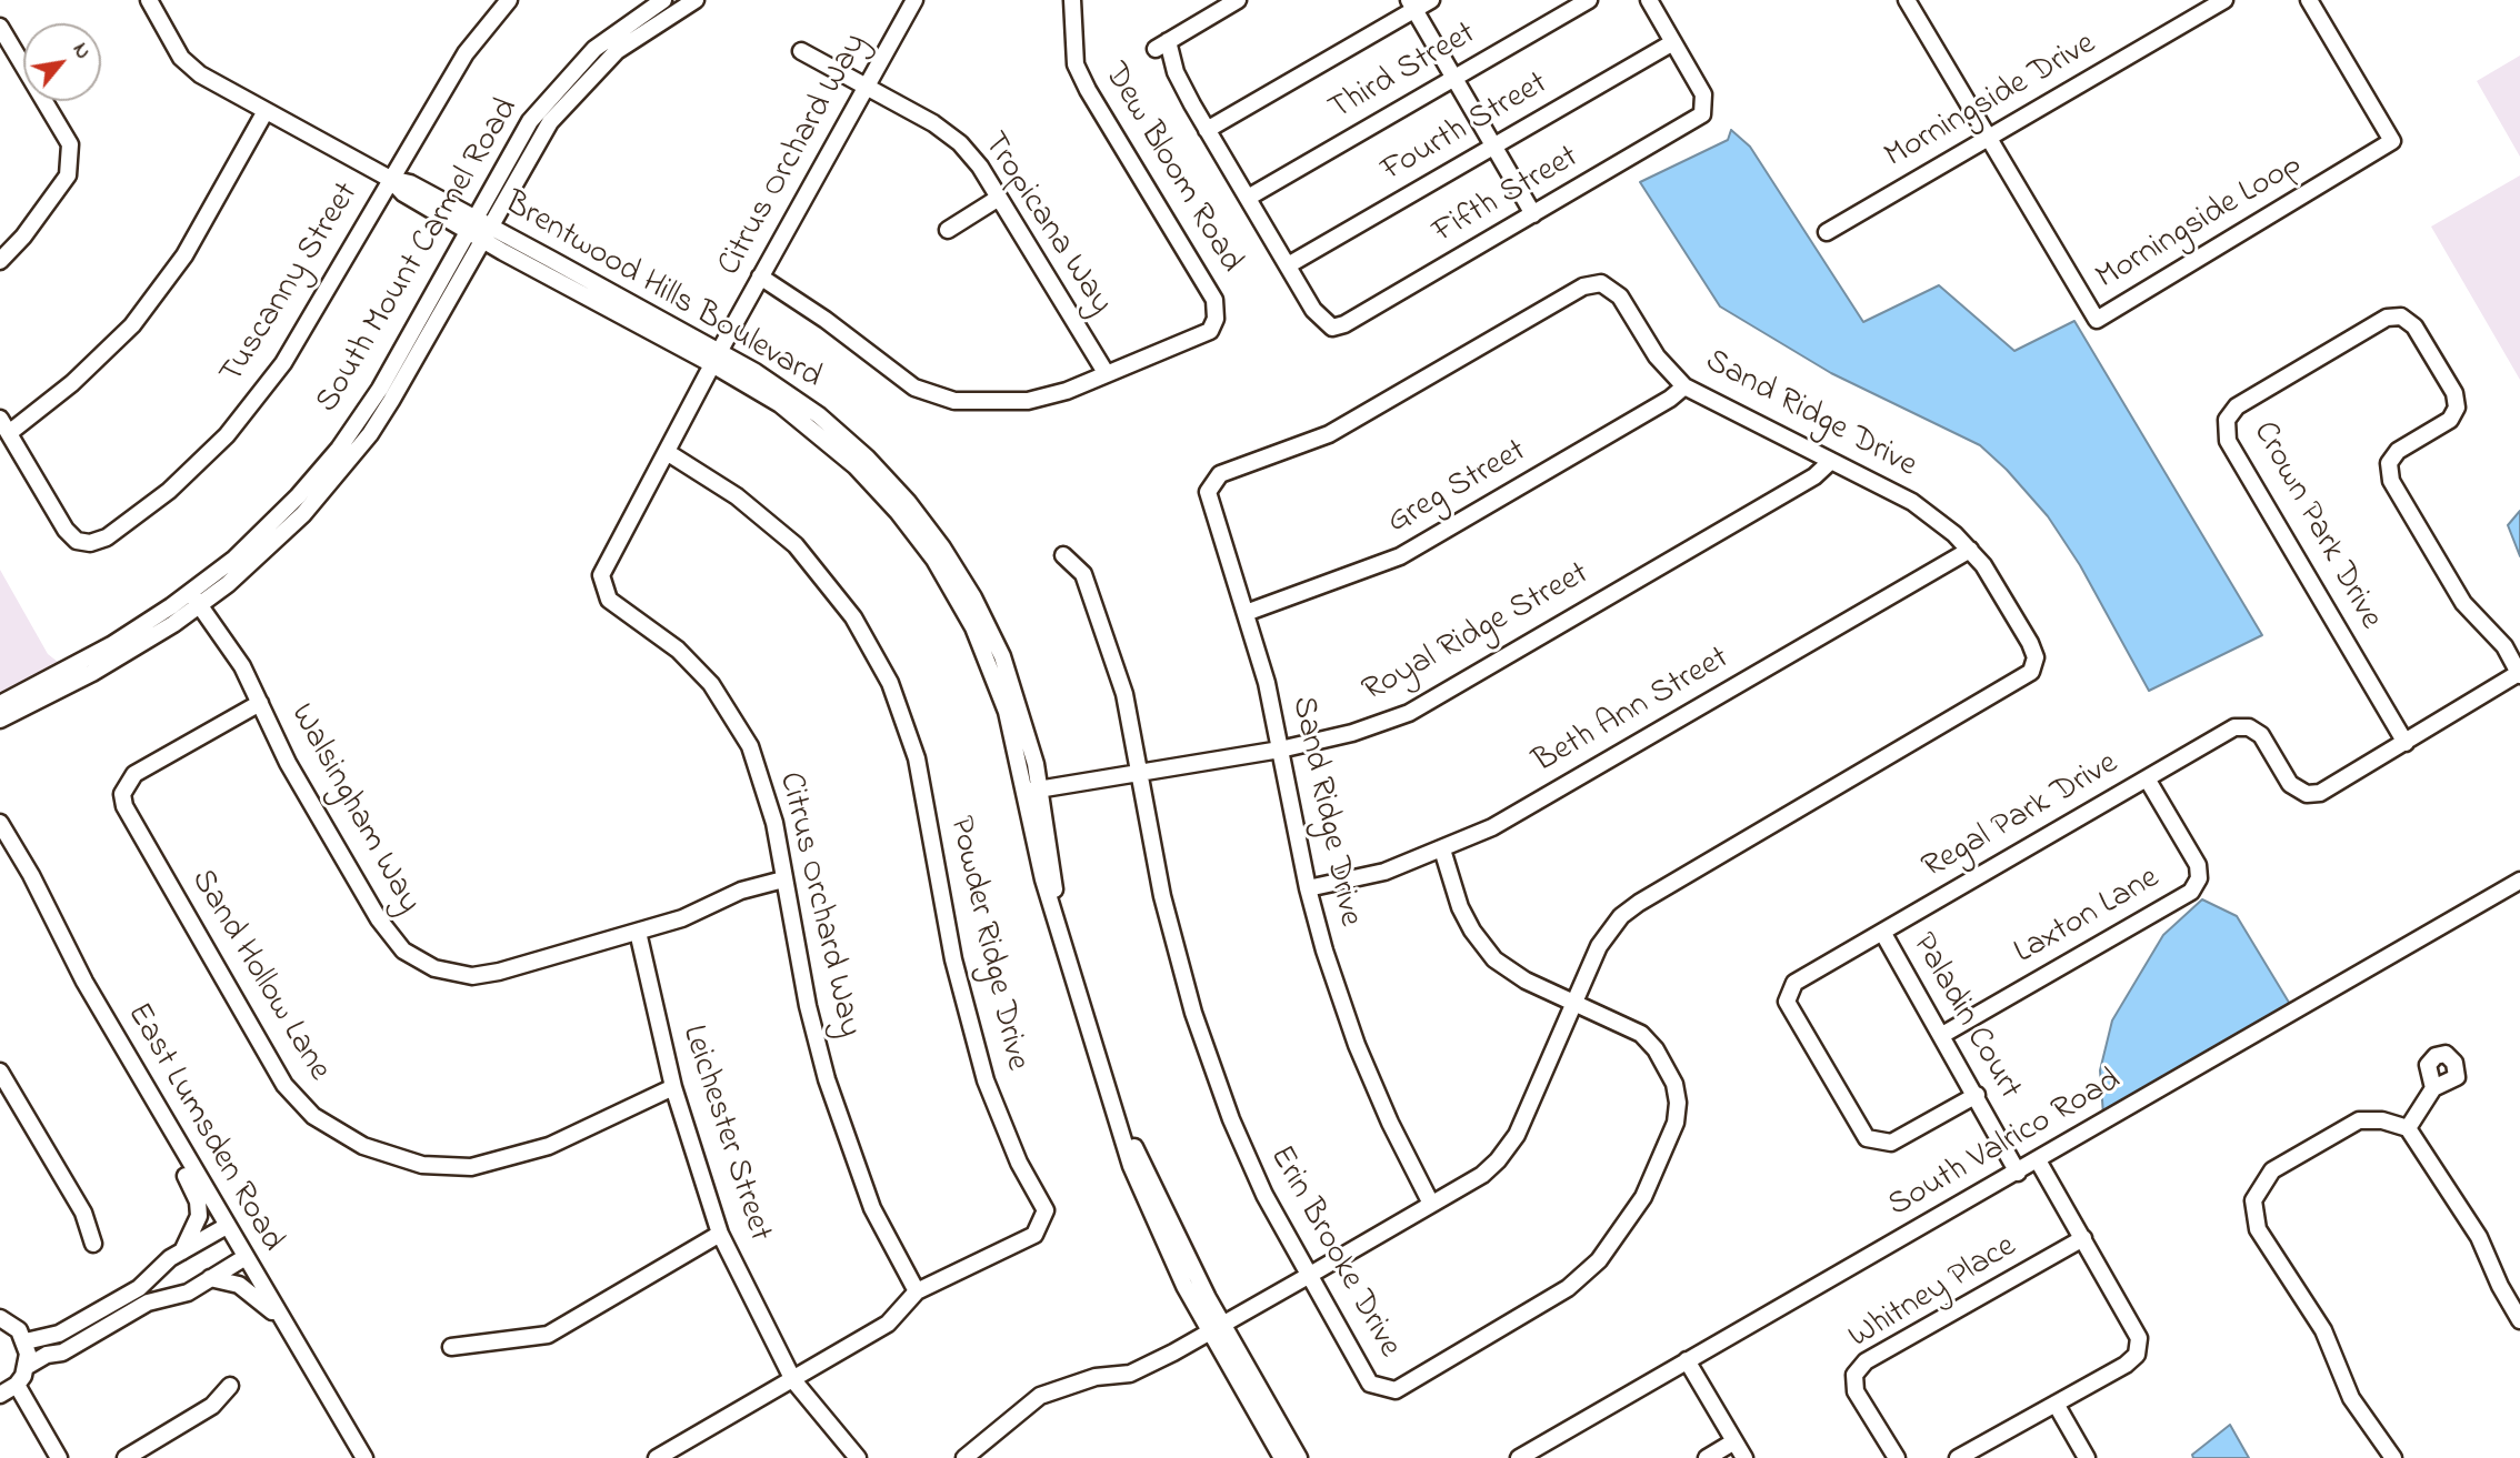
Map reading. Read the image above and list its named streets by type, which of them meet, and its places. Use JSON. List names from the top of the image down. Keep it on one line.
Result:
{"streets":{"street":["Third Street","Morningside Drive","Fourth Street","Citrus Orchard Way","Dew Bloom Road","Fifth Street","Morningside Loop","Tropicana Way","South Mount Carmel Road","Tuscanny Street","Brentwood Hills Boulevard","Sand Ridge Drive","Greg Street","Crown Park Drive","Royal Ridge Street","Beth Ann Street","Walsingham Way","Regal Park Drive","Laxton Lane","Powder Ridge Drive","Sand Hollow Lane","Paladin Court","East Lumsden Road","Leichester Street","South Valrico Road","Erin Brooke Drive","Whitney Place"]},"crossings":[["Morningside Drive","Morningside Loop"],["Fourth Street","Fifth Street"],["Citrus Orchard Way","Dew Bloom Road"],["Citrus Orchard Way","Tropicana Way"],["Citrus Orchard Way","Brentwood Hills Boulevard"],["Citrus Orchard Way","Walsingham Way"],["Citrus Orchard Way","Powder Ridge Drive"],["Dew Bloom Road","Tropicana Way"],["South Mount Carmel Road","Brentwood Hills Boulevard"],["South Mount Carmel Road","Walsingham Way"],["Tuscanny Street","Brentwood Hills Boulevard"],["Brentwood Hills Boulevard","Sand Ridge Drive"],["Brentwood Hills Boulevard","Royal Ridge Street"],["Sand Ridge Drive","Greg Street"],["Sand Ridge Drive","Royal Ridge Street"],["Sand Ridge Drive","Beth Ann Street"],["Sand Ridge Drive","Erin Brooke Drive"],["Crown Park Drive","Regal Park Drive"],["Royal Ridge Street","Erin Brooke Drive"],["Beth Ann Street","Erin Brooke Drive"],["Walsingham Way","Sand Hollow Lane"],["Walsingham Way","Leichester Street"],["Regal Park Drive","Laxton Lane"],["Regal Park Drive","Paladin Court"],["Laxton Lane","Paladin Court"],["Powder Ridge Drive","Leichester Street"],["Sand Hollow Lane","Leichester Street"],["Paladin Court","South Valrico Road"]],"north":"top right"}
